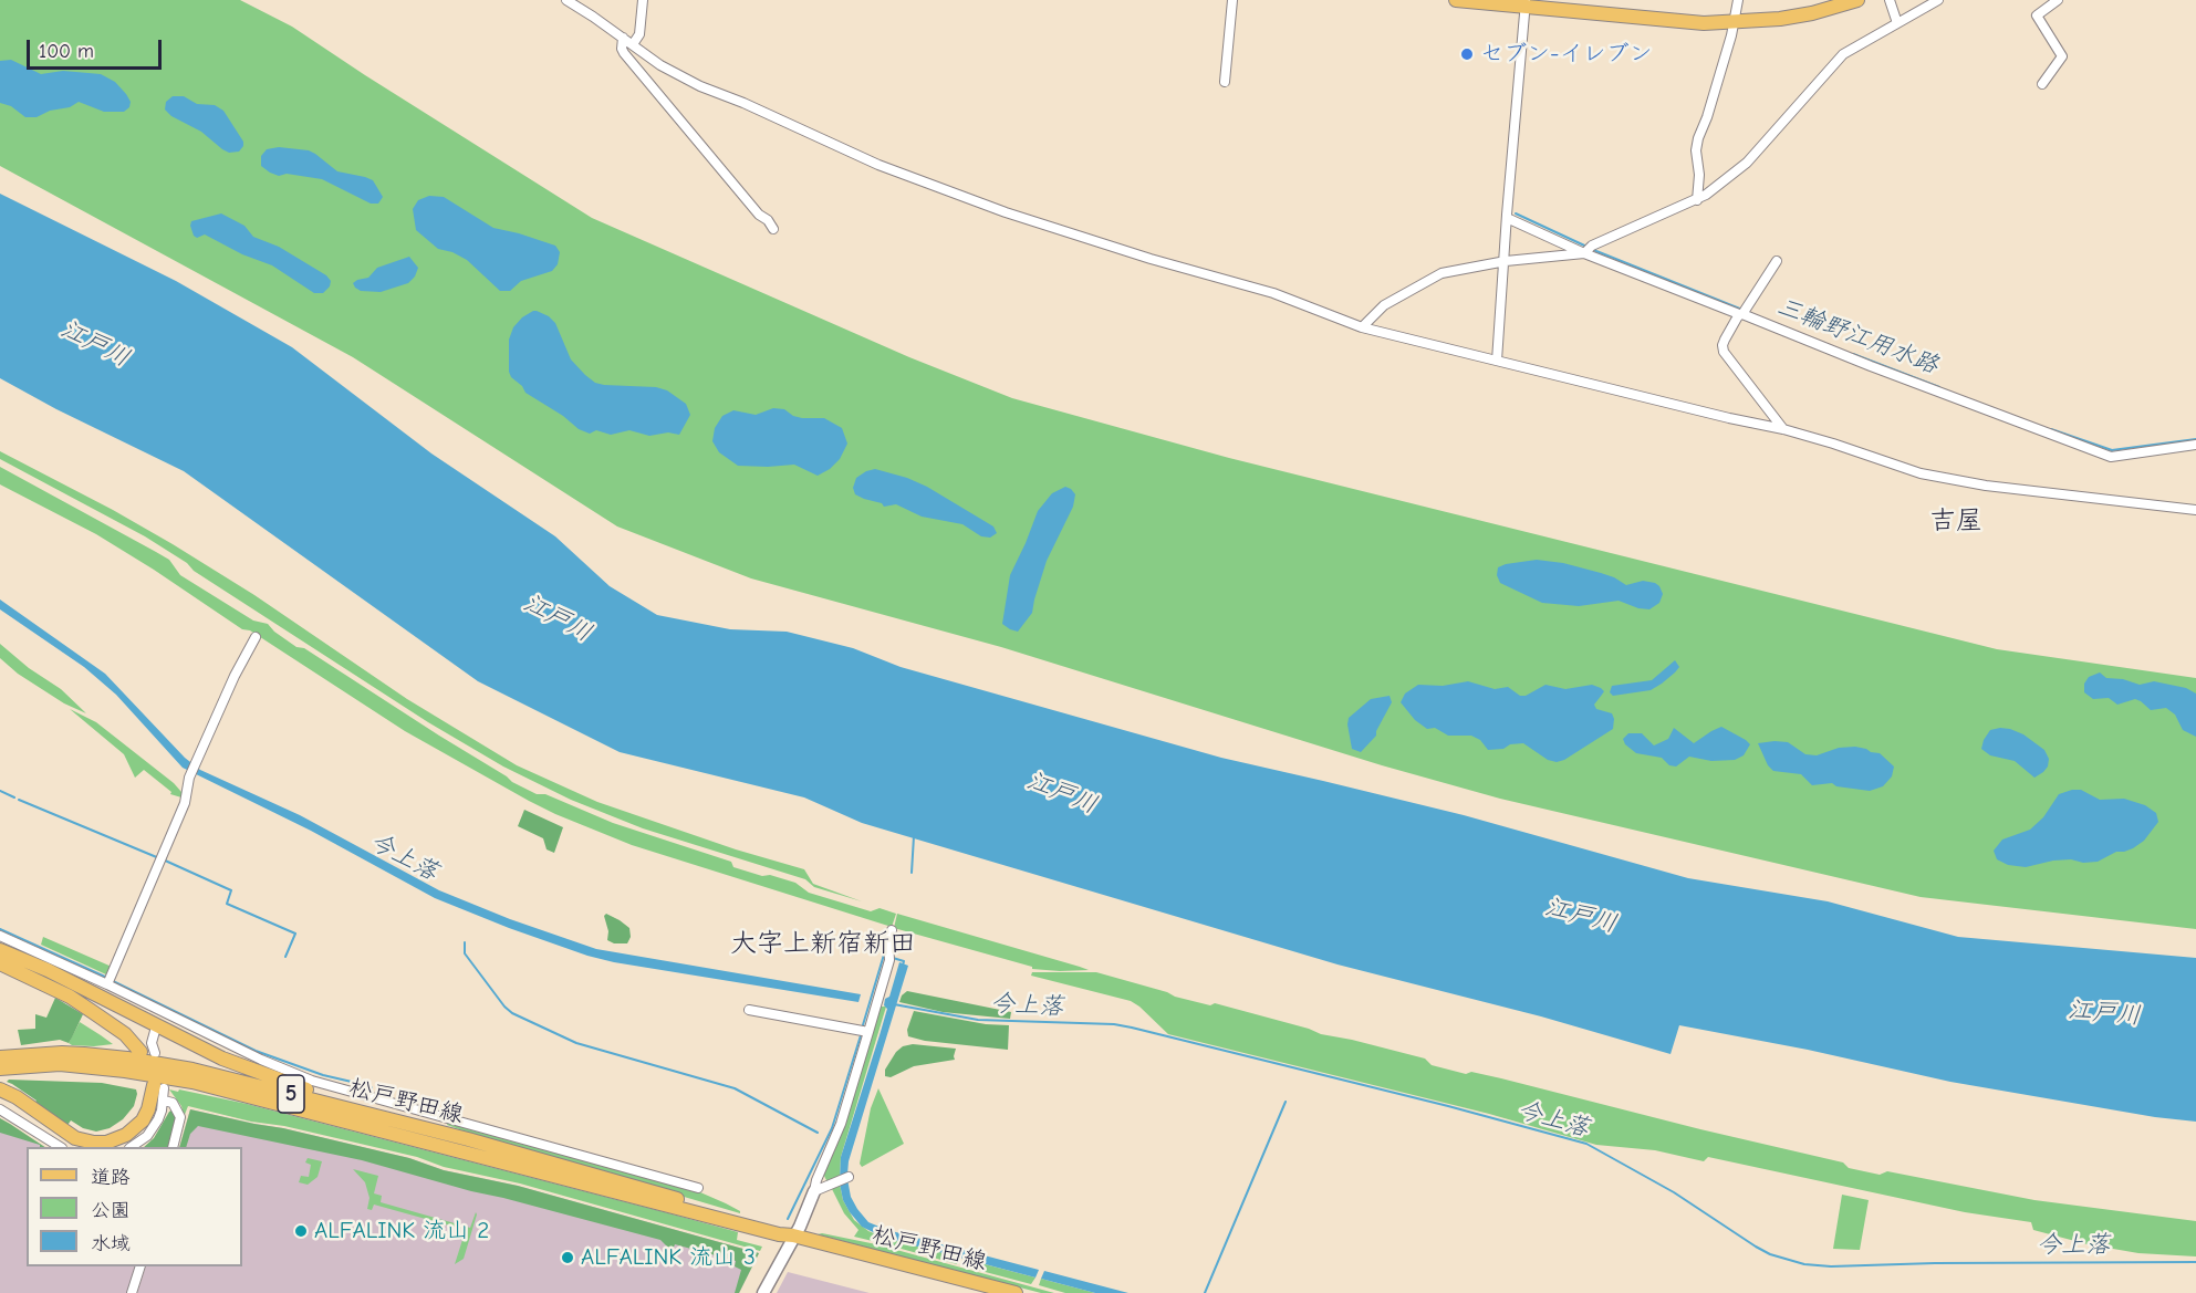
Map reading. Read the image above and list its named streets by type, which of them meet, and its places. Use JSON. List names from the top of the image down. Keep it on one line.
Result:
{"streets":{"main road":["5","松戸野田線"]},"districts":["吉屋","大字上新宿新田"],"water":["三輪野江用水路","江戸川","今上落"],"places":["セブン-イレブン","ALFALINK 流山 2","ALFALINK 流山 3"],"legend":["道路","公園","水域"],"scale_bar":"100 m"}
